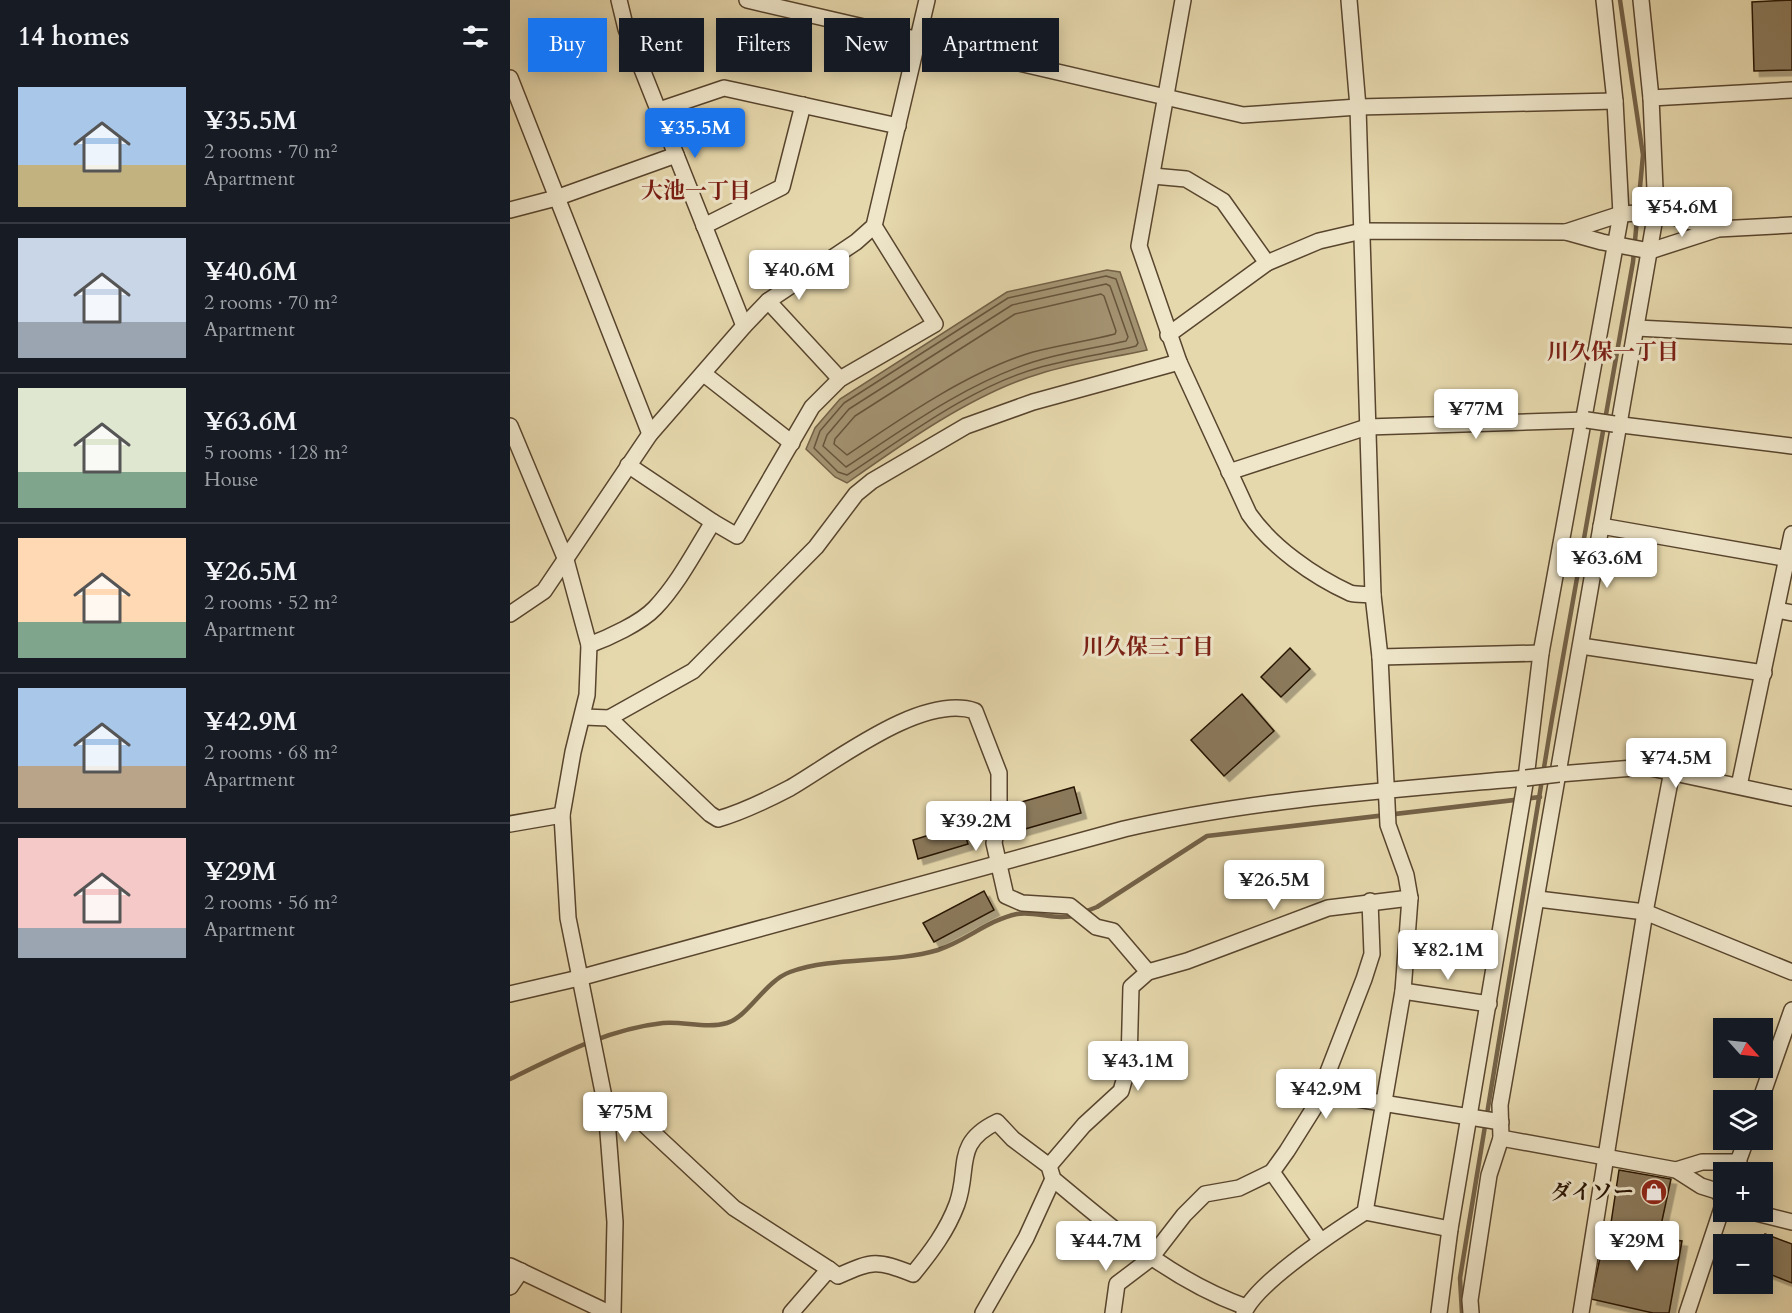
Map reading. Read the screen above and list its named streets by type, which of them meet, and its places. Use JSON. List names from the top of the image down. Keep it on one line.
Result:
{"districts":["大池一丁目","川久保一丁目","川久保三丁目"],"places":{"shop":["ダイソー"]},"north":"bottom right","page":{"heading":"14 homes","chip":["Buy","Rent","Filters","New","Apartment"],"list":[{"name":"¥35.5M","note":"2 rooms · 70 m² · Apartment"},{"name":"¥40.6M","note":"2 rooms · 70 m² · Apartment"},{"name":"¥63.6M","note":"5 rooms · 128 m² · House"},{"name":"¥26.5M","note":"2 rooms · 52 m² · Apartment"},{"name":"¥42.9M","note":"2 rooms · 68 m² · Apartment"},{"name":"¥29M","note":"2 rooms · 56 m² · Apartment"}],"price":["¥35.5M","¥54.6M","¥40.6M","¥77M","¥63.6M","¥74.5M","¥39.2M","¥26.5M","¥82.1M","¥43.1M","¥42.9M","¥75M","¥44.7M","¥29M"],"map_buttons":["+","−"]}}
